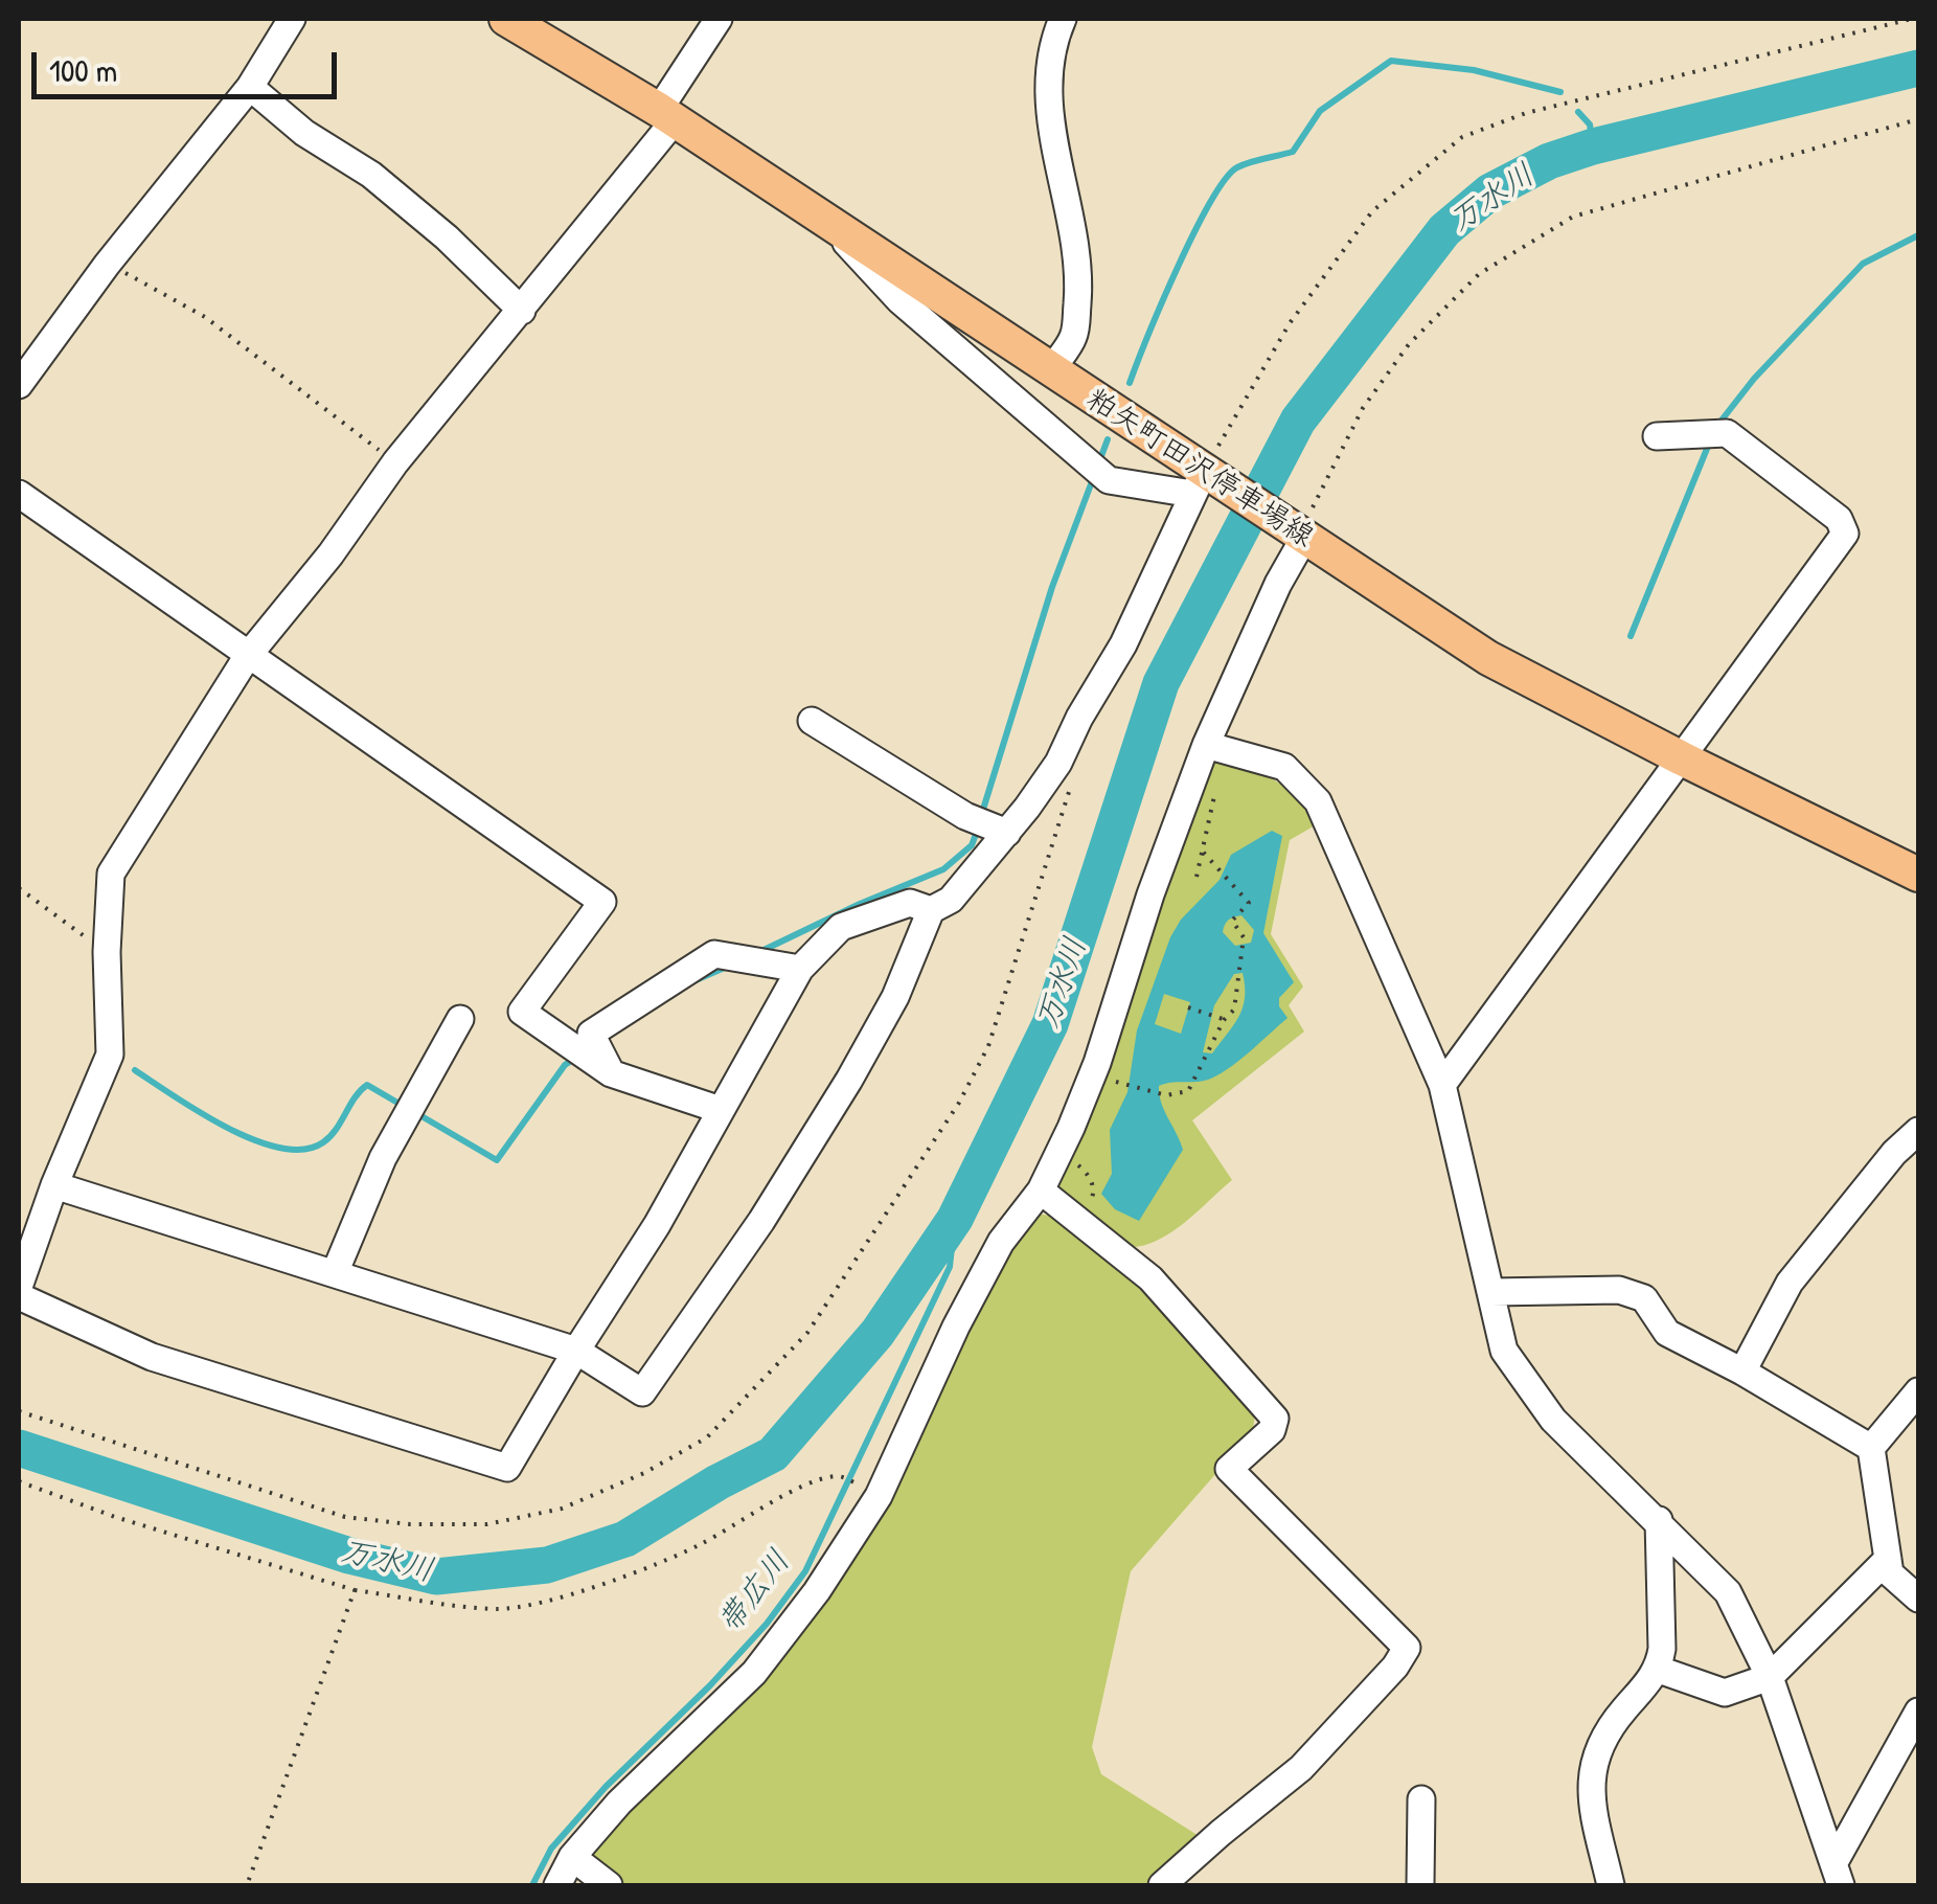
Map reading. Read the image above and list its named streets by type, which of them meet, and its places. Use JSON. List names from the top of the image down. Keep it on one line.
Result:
{"streets":{"main road":["粕矢町田沢停車場線"]},"water":["万水川","帯広川"],"scale_bar":"100 m"}
